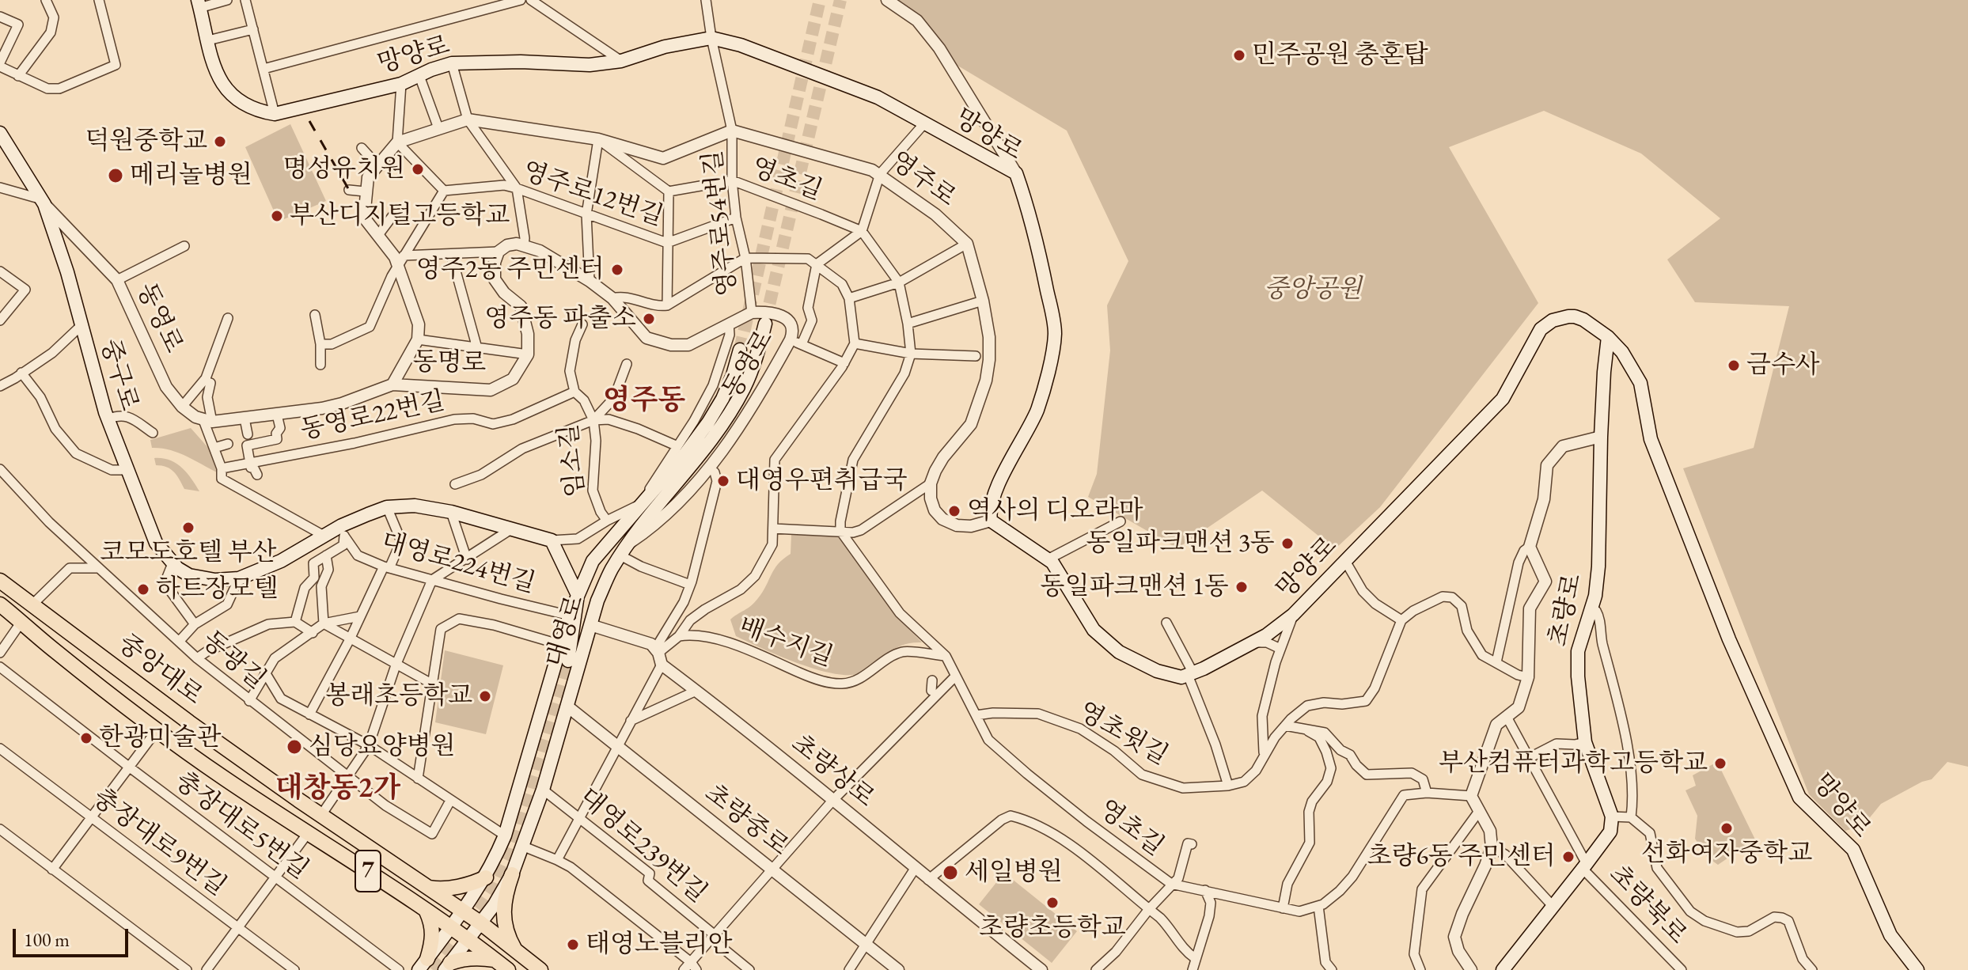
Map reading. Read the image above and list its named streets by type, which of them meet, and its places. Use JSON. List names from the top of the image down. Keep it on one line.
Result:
{"streets":{"main road":["망양로","중구로","초량로","대영로","중앙대로","7"],"street":["영초길","영주로","영주로12번길","영주로54번길","동영로","동명로","동영로22번길","임소길","대영로224번길","배수지길","동광길","영초윗길","초량상로","초량중로","충장대로5번길","충장대로9번길","대영로239번길","초량북로"]},"crossings":[["망양로","영주로54번길"],["망양로","초량로"],["영초길","영주로54번길"],["영초길","배수지길"],["영초길","영초윗길"],["영주로","영주로54번길"],["영주로12번길","영주로54번길"],["영주로54번길","동영로"],["동영로","중구로"],["동영로","대영로"],["중구로","대영로224번길"],["동영로22번길","임소길"],["대영로224번길","대영로"],["대영로","중앙대로"],["대영로","초량상로"],["대영로","초량중로"],["대영로","대영로239번길"]],"districts":["영주동","대창동2가"],"parks":["중앙공원"],"places":["민주공원 충혼탑","덕원중학교","명성유치원","메리놀병원","부산디지털고등학교","영주2동 주민센터","영주동 파출소","금수사","대영우편취급국","역사의 디오라마","코모도호텔 부산","동일파크맨션 3동","동일파크맨션 1동","하트장모텔","봉래초등학교","한광미술관","심당요양병원","부산컴퓨터과학고등학교","선화여자중학교","초량6동 주민센터","세일병원","초량초등학교","태영노블리안"],"scale_bar":"100 m"}
